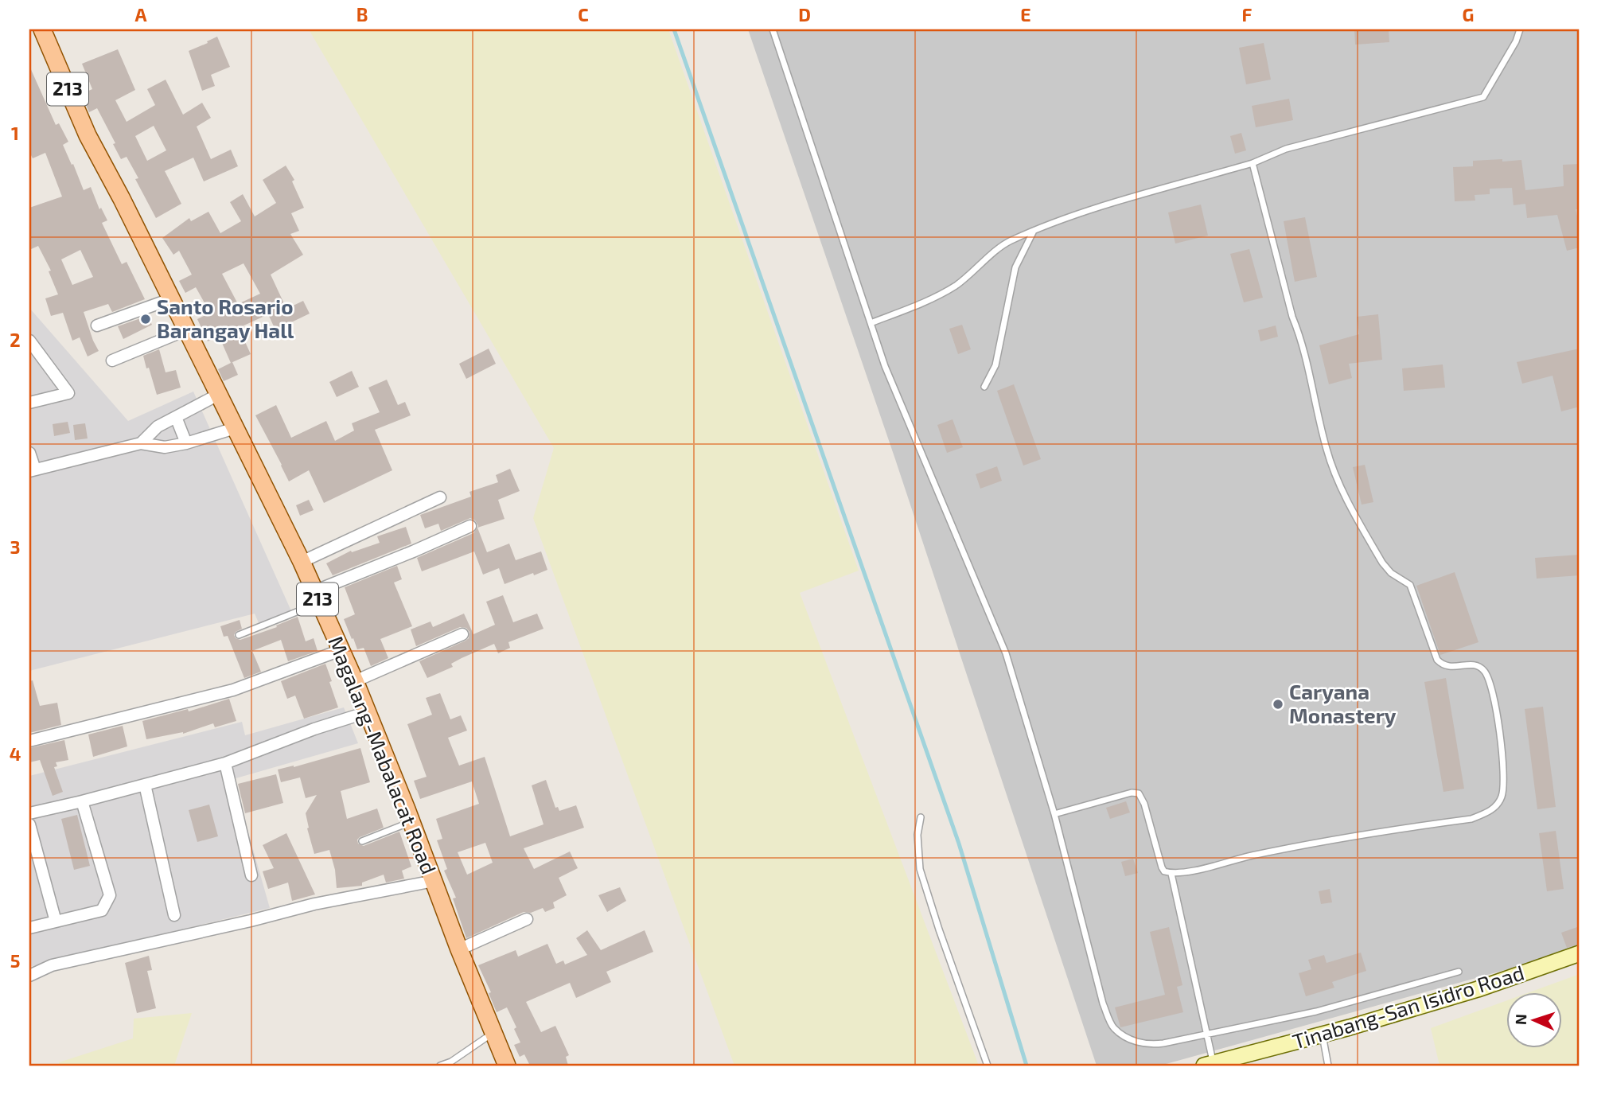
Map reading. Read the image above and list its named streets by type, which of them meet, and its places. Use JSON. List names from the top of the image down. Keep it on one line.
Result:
{"streets":{"main road":["213","Magalang-Mabalacat Road"],"street":["Tinabang-San Isidro Road"]},"places":["Santo Rosario Barangay Hall","Caryana Monastery"],"north":"left","grid":{"columns":["A","B","C","D","E","F","G"],"rows":["1","2","3","4","5"]}}
